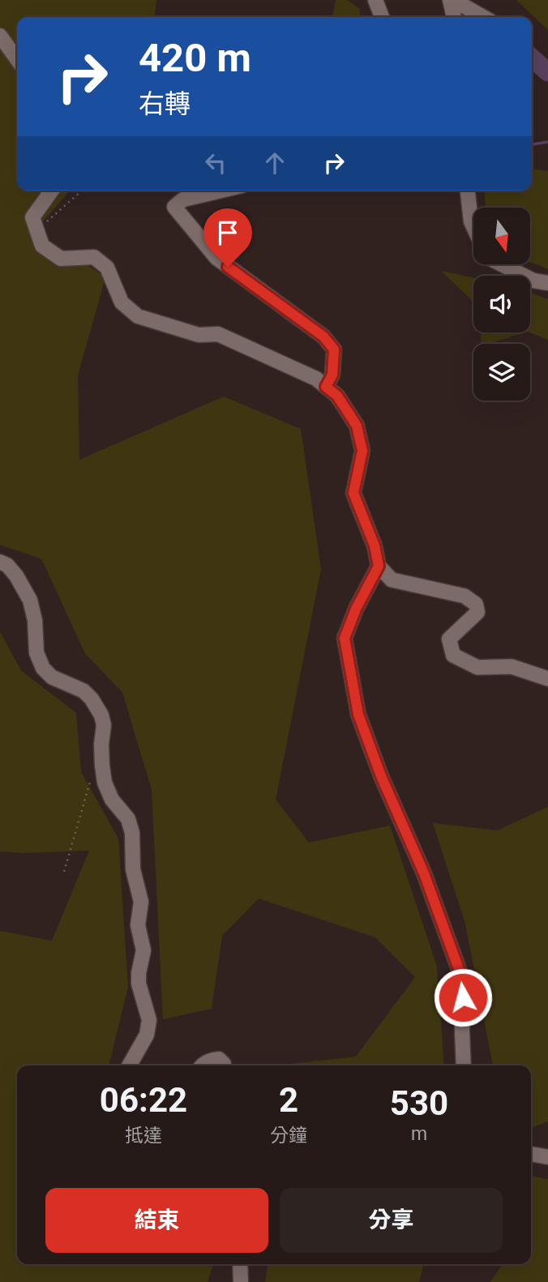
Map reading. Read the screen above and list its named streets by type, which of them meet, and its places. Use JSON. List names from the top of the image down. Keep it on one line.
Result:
{"north":"bottom","page":{"turn":["420 m","右轉"],"eta":["06:22","抵達","2","分鐘","530","m"],"buttons":["結束","分享"]}}
